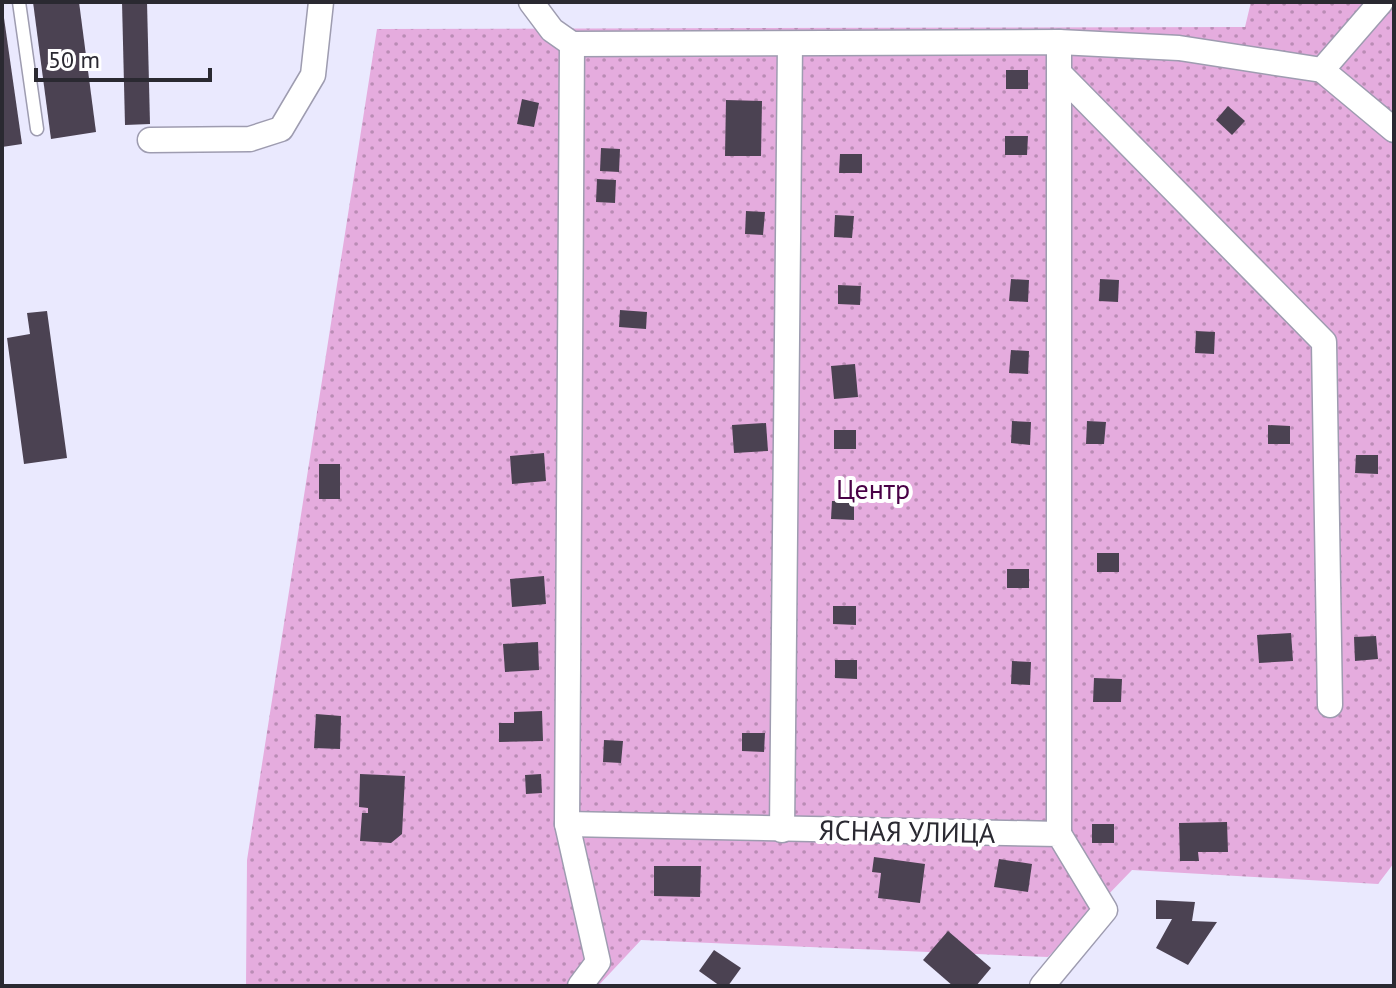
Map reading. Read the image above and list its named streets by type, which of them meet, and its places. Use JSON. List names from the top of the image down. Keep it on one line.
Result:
{"streets":{"street":["ЯСНАЯ УЛИЦА"]},"parks":["Центр"],"scale_bar":"50 m"}
